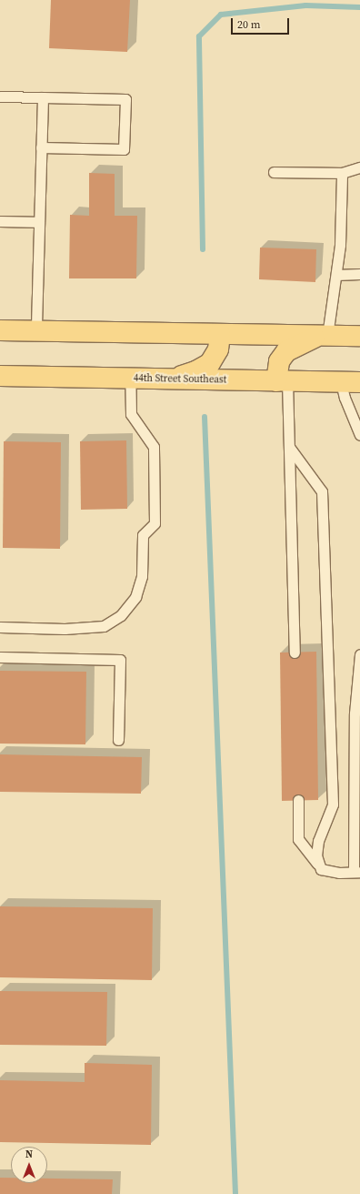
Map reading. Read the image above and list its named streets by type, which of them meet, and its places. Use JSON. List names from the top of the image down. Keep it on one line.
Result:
{"streets":{"main road":["44th Street Southeast"]},"scale_bar":"20 m","north":"top"}
